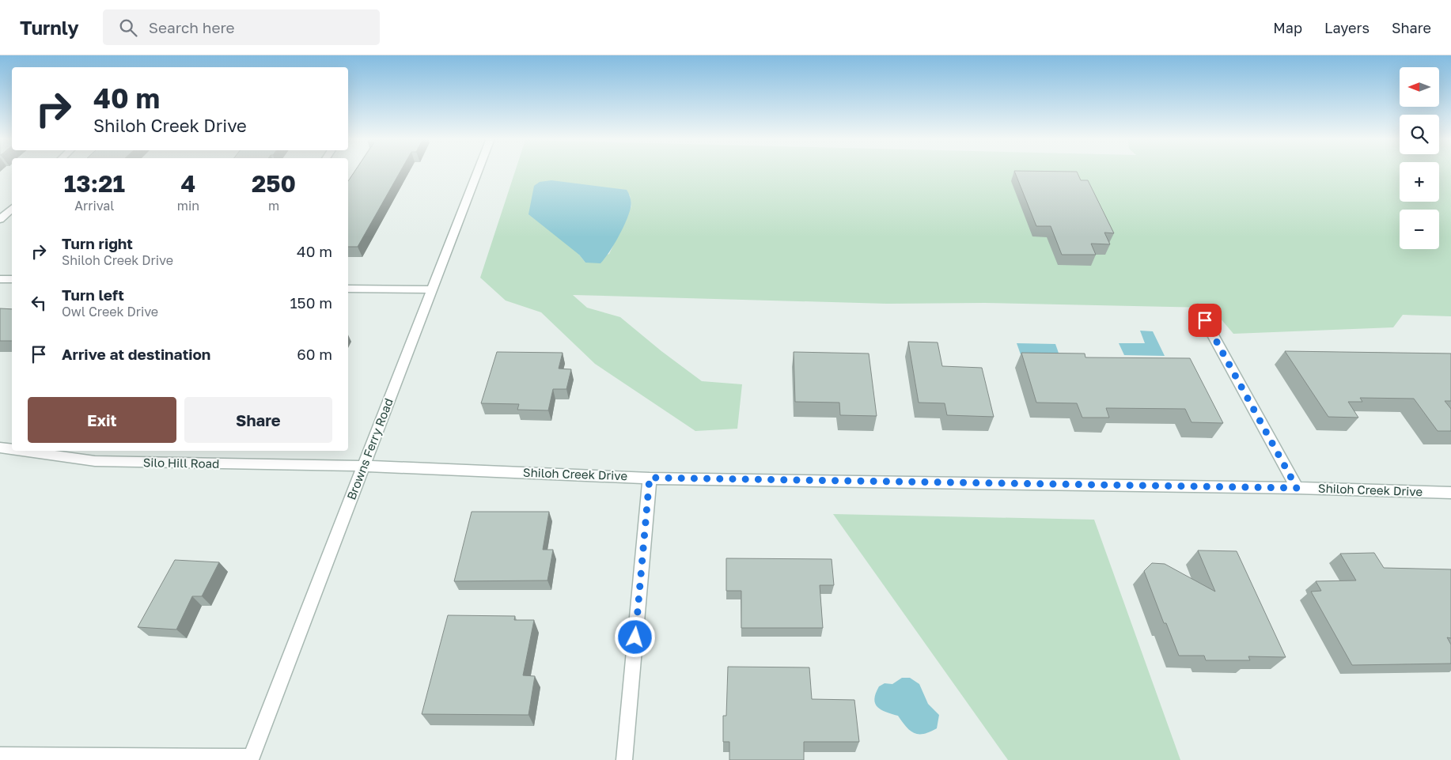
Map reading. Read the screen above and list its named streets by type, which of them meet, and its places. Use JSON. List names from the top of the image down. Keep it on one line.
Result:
{"streets":{"street":["Browns Ferry Road","Silo Hill Road","Shiloh Creek Drive"]},"crossings":[["Browns Ferry Road","Silo Hill Road"],["Browns Ferry Road","Shiloh Creek Drive"],["Silo Hill Road","Shiloh Creek Drive"]],"north":"left","page":{"header":"Turnly","search":"Search here","nav":["Map","Layers","Share"],"map_buttons":["+","−"],"turn":["40 m","Shiloh Creek Drive"],"eta":["13:21","Arrival","4","min","250","m"],"list":[{"name":"Turn right","note":"Shiloh Creek Drive","value":"40 m"},{"name":"Turn left","note":"Owl Creek Drive","value":"150 m"},{"name":"Arrive at destination","value":"60 m"}],"buttons":["Exit","Share"]}}
